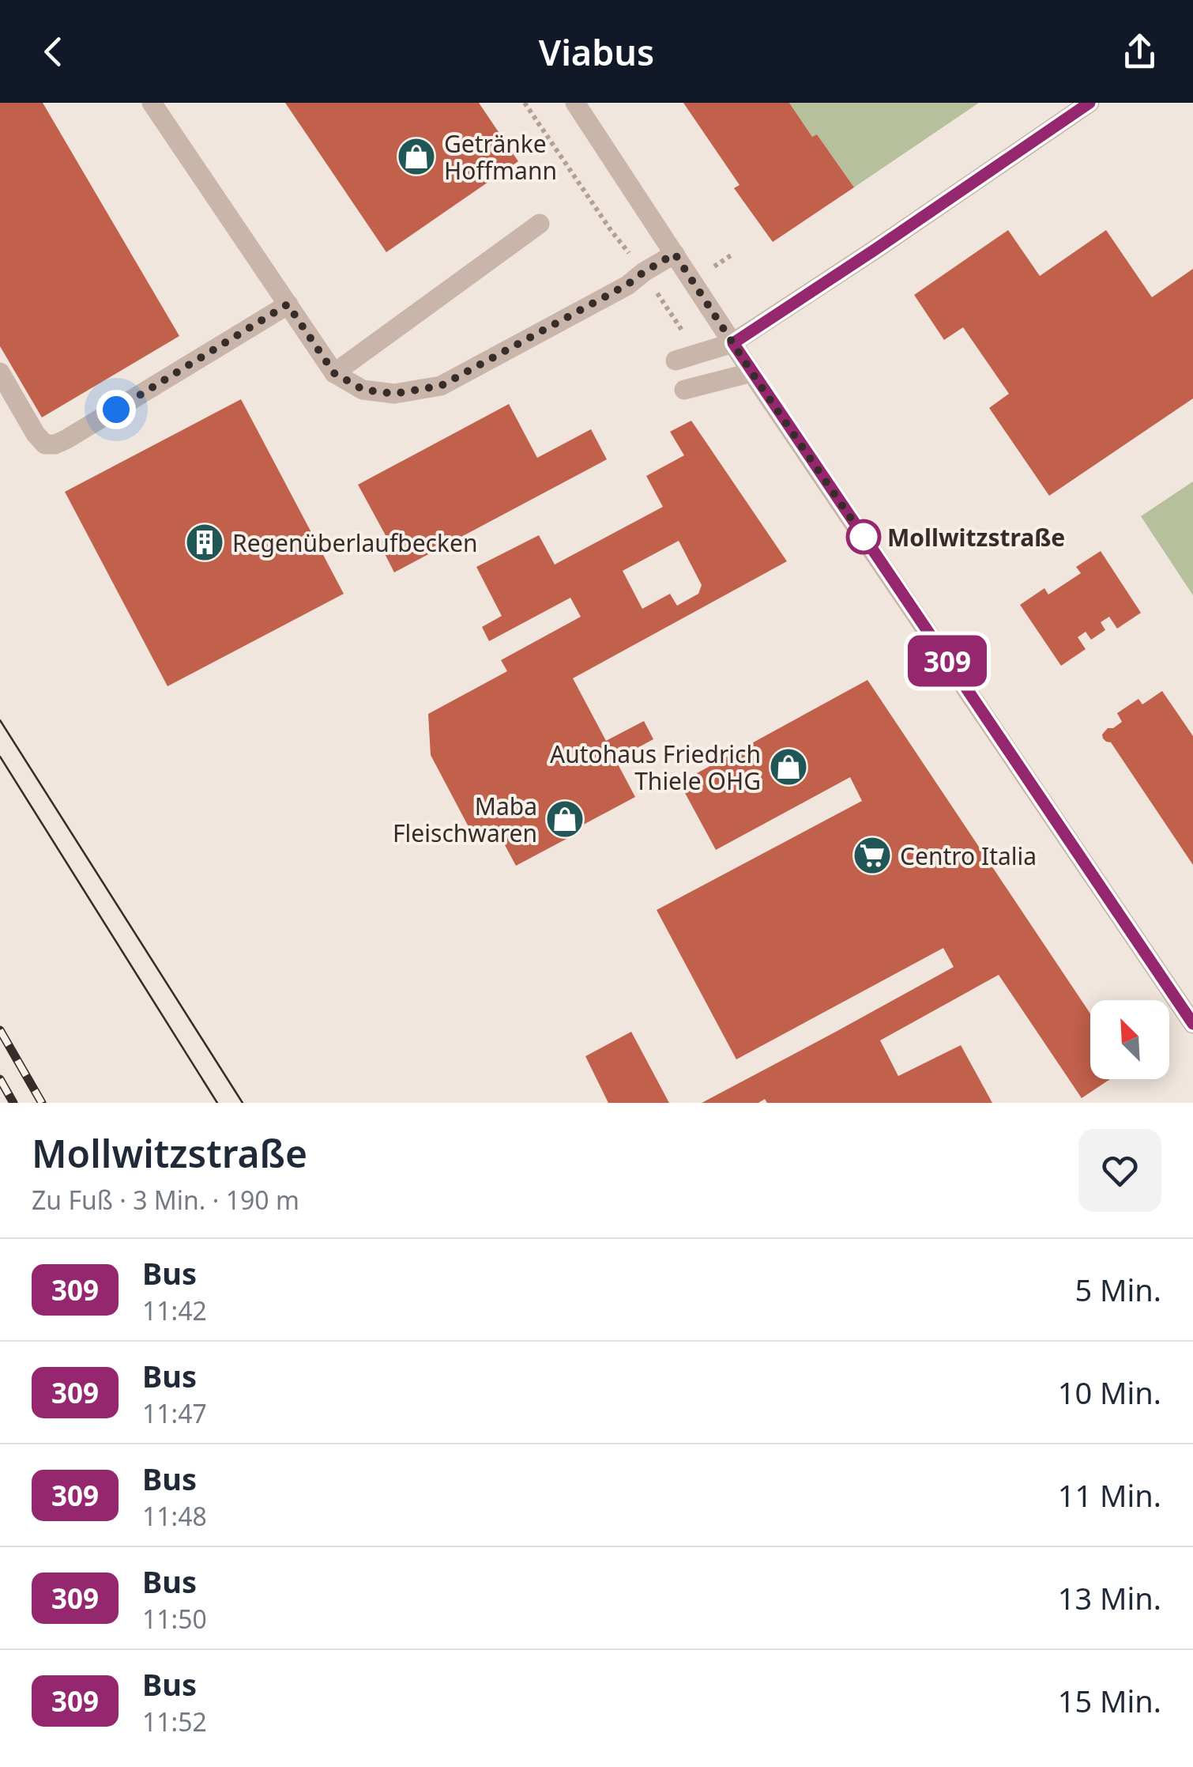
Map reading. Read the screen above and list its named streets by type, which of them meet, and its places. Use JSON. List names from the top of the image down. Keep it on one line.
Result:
{"places":{"shop":["Getränke Hoffmann","Autohaus Friedrich Thiele OHG","Maba Fleischwaren"],"other":["Mollwitzstraße"],"building":["Regenüberlaufbecken"],"supermarket":["Centro Italia"]},"lines":["bus line 309"],"north":"top left","page":{"header":"Viabus","on_map":"309","heading":["Mollwitzstraße","Zu Fuß · 3 Min. · 190 m"],"list":[{"mark":"309","name":"Bus","note":"11:42","value":"5 Min."},{"mark":"309","name":"Bus","note":"11:47","value":"10 Min."},{"mark":"309","name":"Bus","note":"11:48","value":"11 Min."},{"mark":"309","name":"Bus","note":"11:50","value":"13 Min."},{"mark":"309","name":"Bus","note":"11:52","value":"15 Min."}]}}
